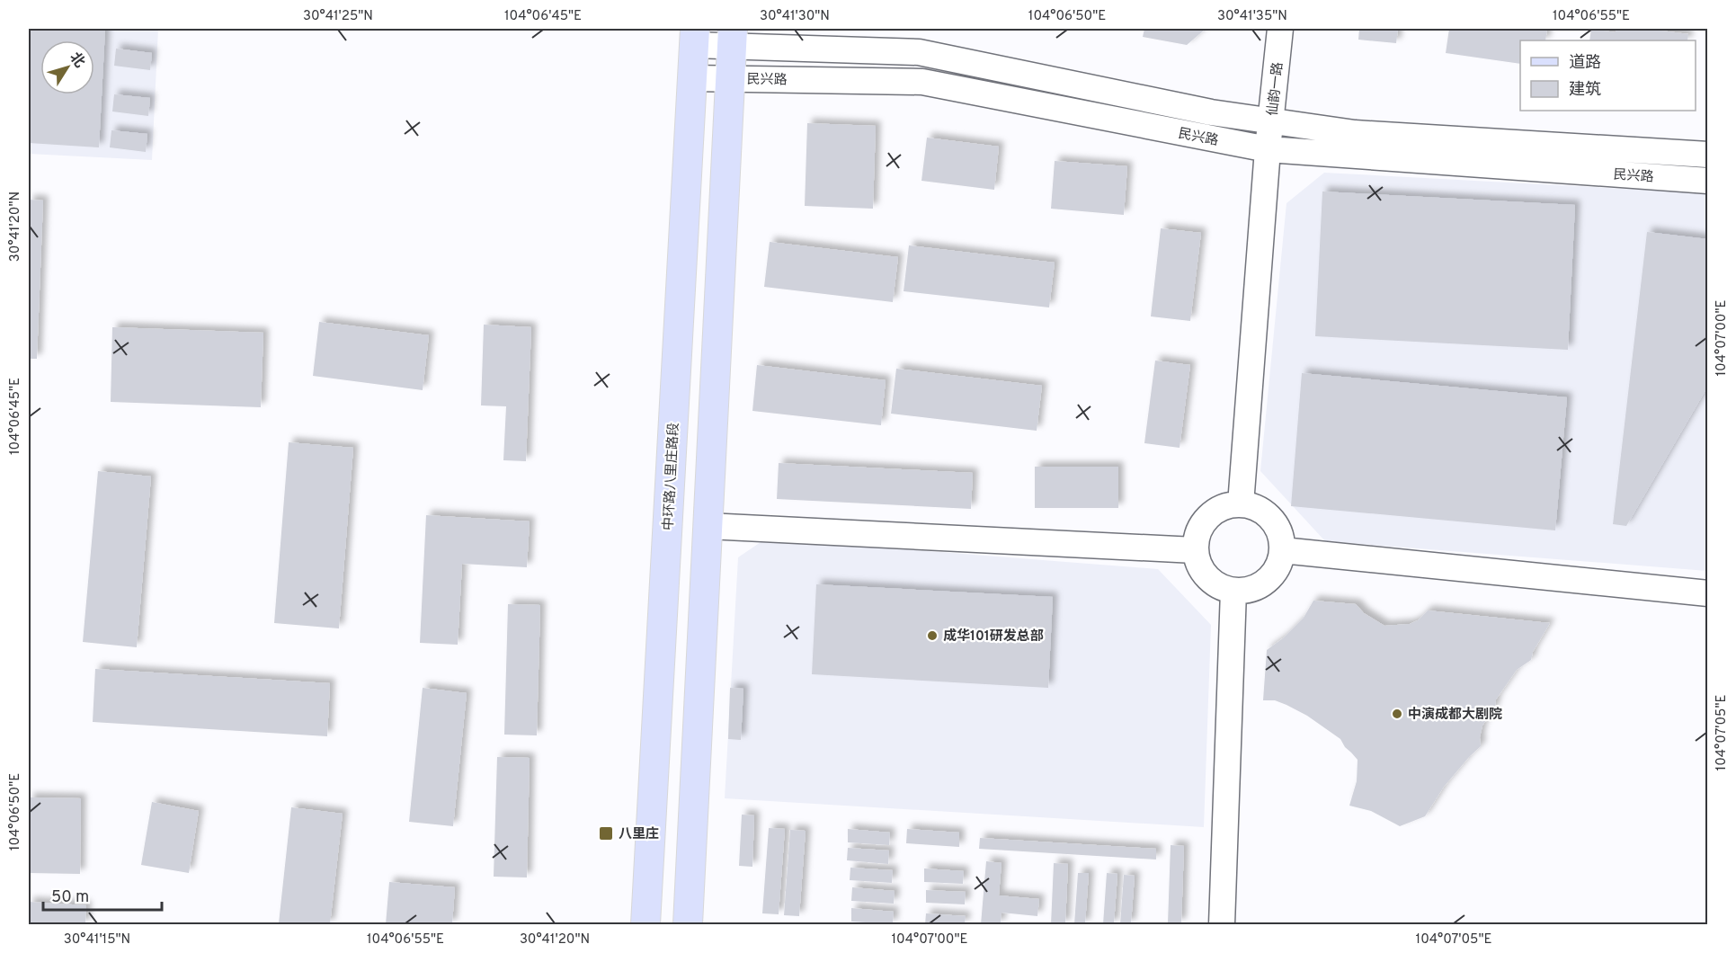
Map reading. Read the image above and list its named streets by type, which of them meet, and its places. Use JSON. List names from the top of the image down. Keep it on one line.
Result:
{"streets":{"main road":["中环路八里庄路段"],"street":["民兴路","仙韵一路"]},"crossings":[["民兴路","仙韵一路"],["民兴路","中环路八里庄路段"]],"places":{"other":["成华101研发总部","中演·成都大剧院"],"transit":["八里庄"]},"legend":["道路","建筑"],"scale_bar":"50 m","north":"top right","coordinates":["30°41'25\"N","104°06'45\"E","30°41'30\"N","104°06'50\"E","30°41'35\"N","104°06'55\"E","30°41'20\"N","104°07'00\"E","104°07'05\"E","30°41'15\"N"]}
